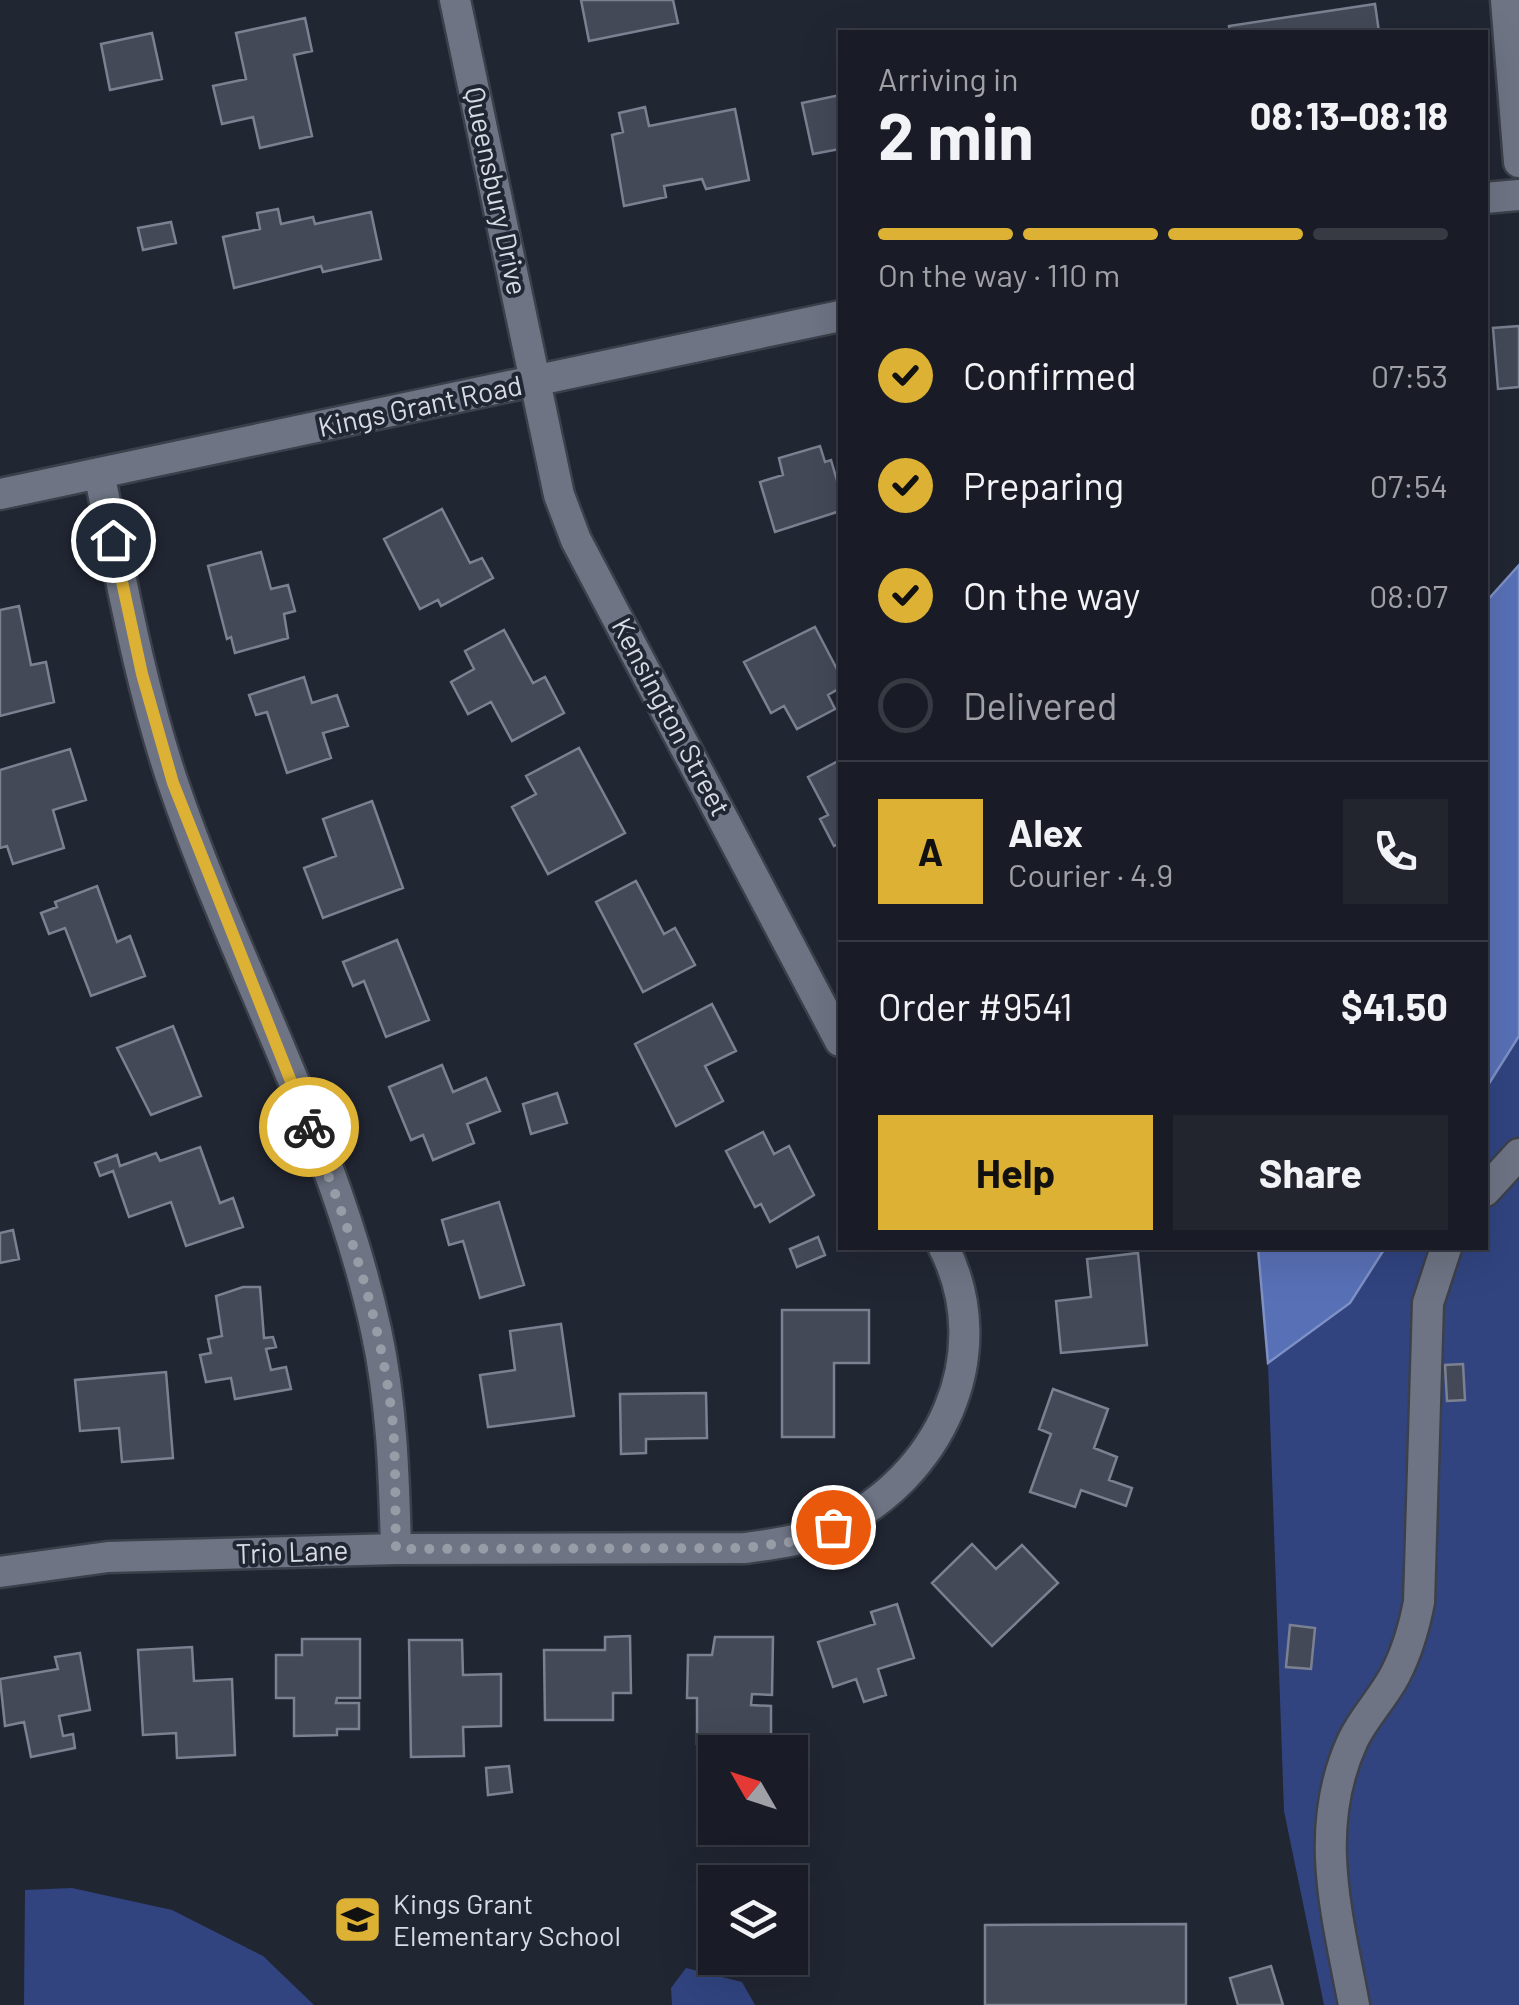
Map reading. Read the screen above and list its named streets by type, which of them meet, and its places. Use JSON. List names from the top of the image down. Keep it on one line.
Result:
{"streets":{"street":["Queensbury Drive","Kings Grant Road","Kensington Street","Trio Lane"]},"crossings":[["Queensbury Drive","Kings Grant Road"],["Queensbury Drive","Kensington Street"],["Kings Grant Road","Kensington Street"]],"places":{"school or university":["Kings Grant Elementary School"]},"north":"top left","page":{"heading":["2 min","Arriving in","08:13–08:18"],"panel":["Alex","Courier · 4.9","Order #9541","$41.50"],"bar":"On the way · 110 m","list":[["Confirmed","07:53"],["Preparing","07:54"],["On the way","08:07"],"Delivered"],"round":"A","buttons":["Help","Share"]}}
